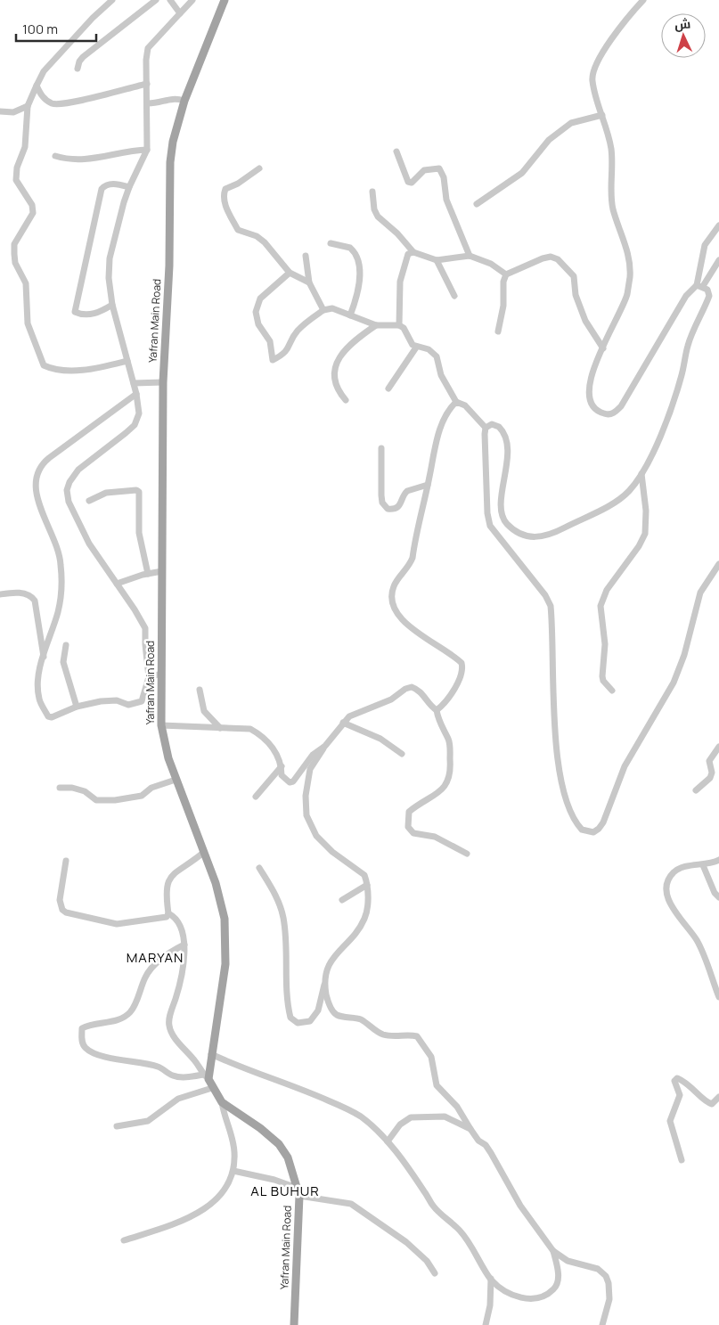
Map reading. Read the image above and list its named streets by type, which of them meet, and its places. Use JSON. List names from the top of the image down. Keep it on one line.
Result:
{"streets":{"main road":["Yafran Main Road"]},"districts":["MARYAN","AL BUHUR"],"scale_bar":"100 m","north":"top"}
